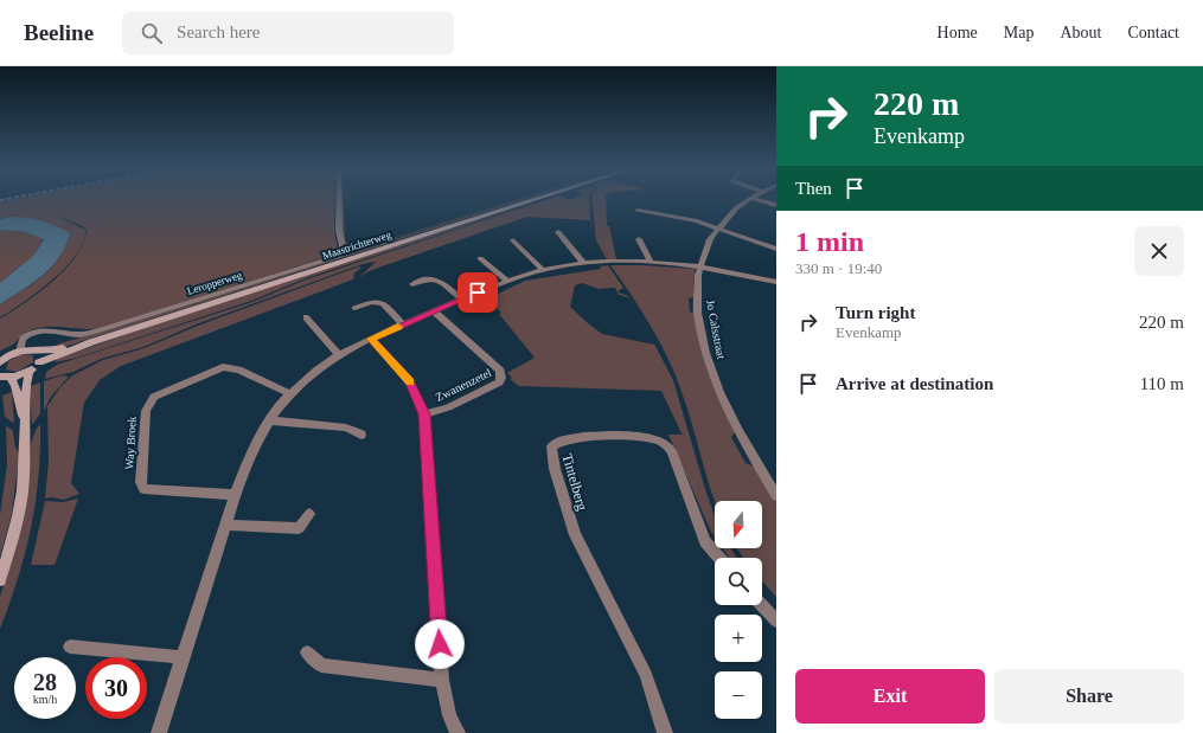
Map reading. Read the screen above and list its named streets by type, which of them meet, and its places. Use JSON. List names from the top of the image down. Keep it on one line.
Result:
{"streets":{"main road":["Maastrichterweg"],"street":["Leropperweg","Jo Calsstraat","Zwanenzetel","Way Broek","Tintelberg"]},"crossings":[["Maastrichterweg","Leropperweg"]],"north":"bottom","page":{"header":"Beeline","search":"Search here","nav":["Home","Map","About","Contact"],"turn":["220 m","Evenkamp"],"then":"Then","heading":["1 min","330 m · 19:40"],"list":[{"name":"Turn right","note":"Evenkamp","value":"220 m"},{"name":"Arrive at destination","value":"110 m"}],"map_buttons":["+","−"],"speed":"28 km/h","limit":"30","buttons":["Exit","Share"]}}
